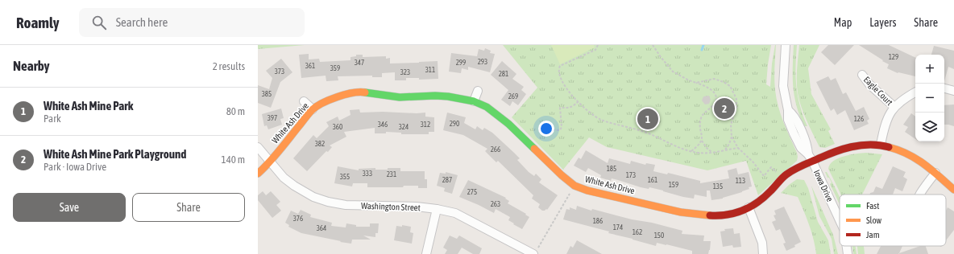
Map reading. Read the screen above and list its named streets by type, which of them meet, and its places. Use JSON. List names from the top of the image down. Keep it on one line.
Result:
{"streets":{"street":["Eagle Court","White Ash Drive","Iowa Drive","Washington Street"]},"crossings":[["White Ash Drive","Iowa Drive"],["White Ash Drive","Washington Street"]],"house_numbers":["129","293","347","299","361","359","311","373","323","281","385","269","397","126","290","346","312","360","324","382","266","185","333","231","173","355","287","161","113","159","135","275","263","376","186","174","364","162","150"],"legend":["Fast","Slow","Jam"],"page":{"header":"Roamly","search":"Search here","nav":["Map","Layers","Share"],"heading":["Nearby","2 results"],"map_buttons":["+","−"],"list":[{"mark":"1","name":"White Ash Mine Park","note":"Park","value":"80 m"},{"mark":"2","name":"White Ash Mine Park Playground","note":"Park · Iowa Drive","value":"140 m"}],"pins":["2","1"],"buttons":["Save","Share"]}}
